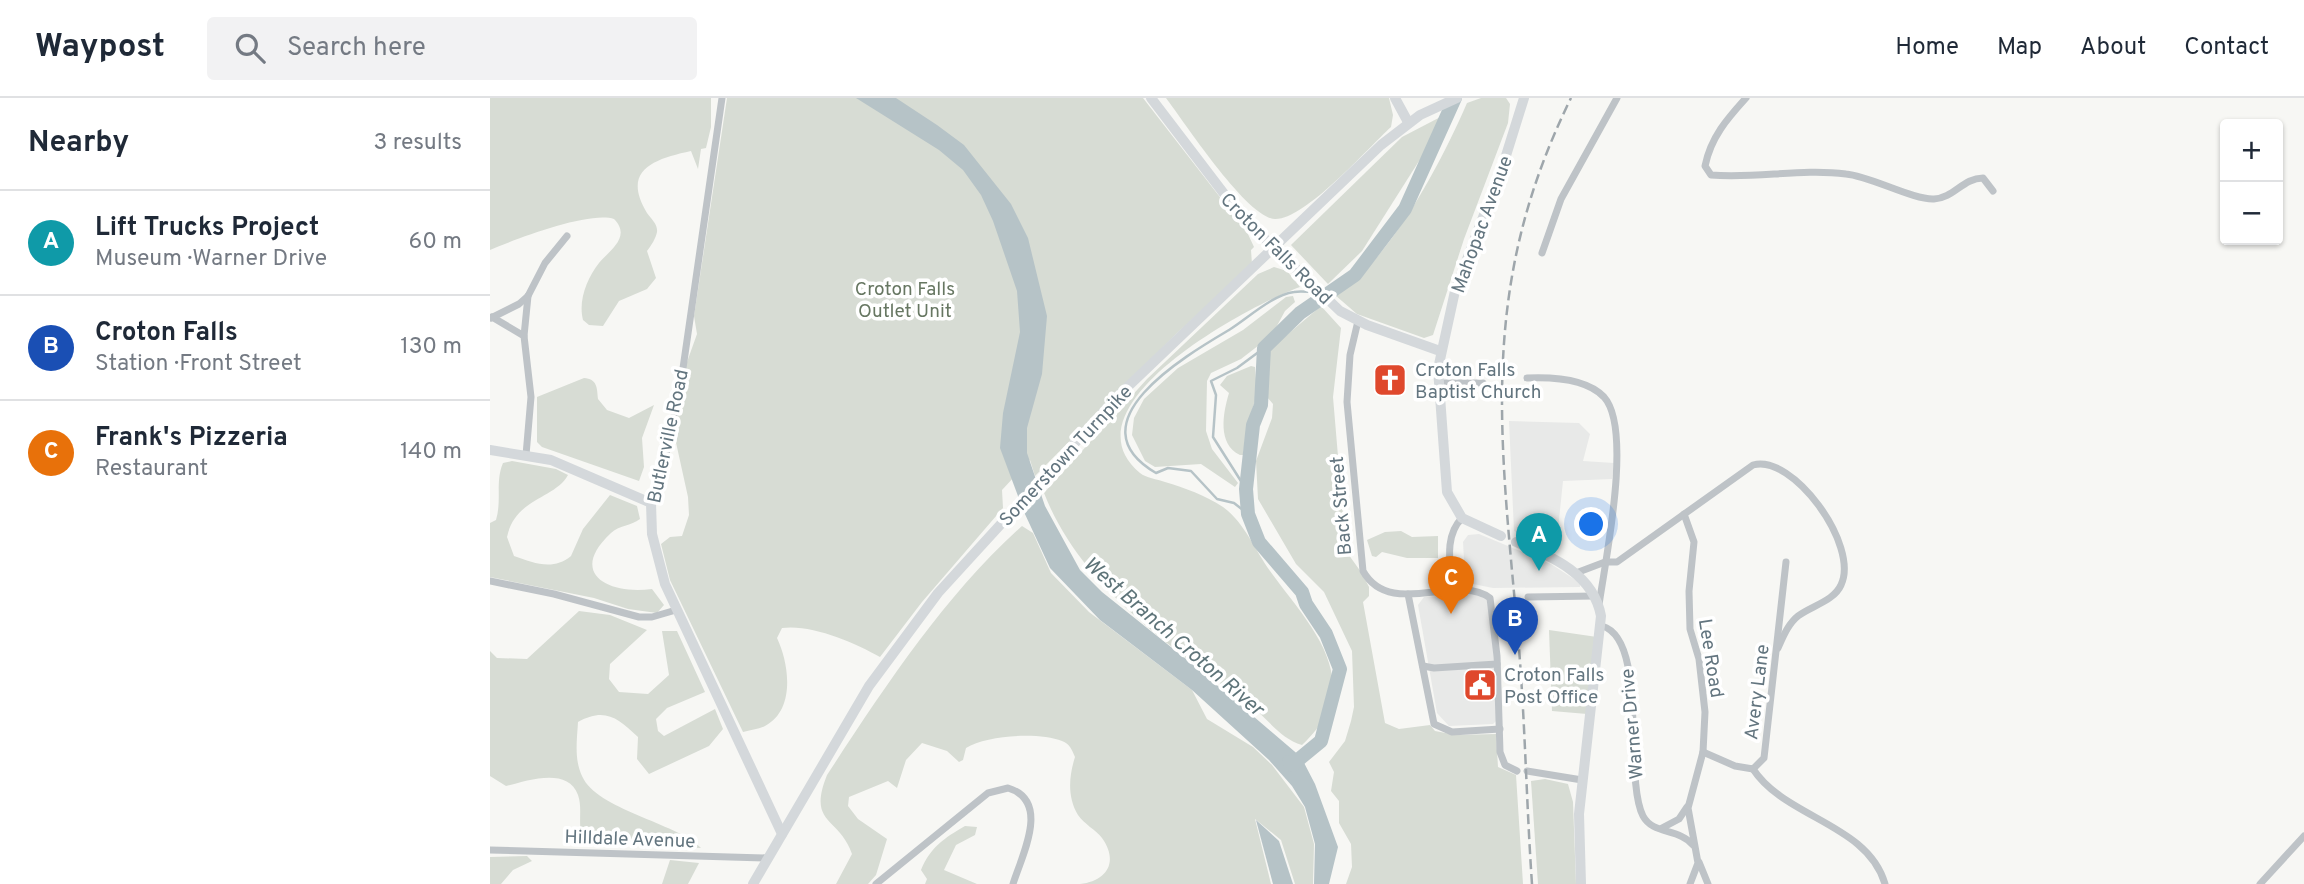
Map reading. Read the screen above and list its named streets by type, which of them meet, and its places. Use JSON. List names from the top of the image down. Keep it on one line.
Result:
{"streets":{"main road":["Somerstown Turnpike"],"street":["Mahopac Avenue","Croton Falls Road","Butlerville Road","Back Street","Lee Road","Avery Lane","Warner Drive","Hilldale Avenue"]},"crossings":[["Mahopac Avenue","Croton Falls Road"],["Croton Falls Road","Somerstown Turnpike"],["Croton Falls Road","Back Street"],["Butlerville Road","Somerstown Turnpike"],["Somerstown Turnpike","Hilldale Avenue"],["Lee Road","Avery Lane"]],"water":["West Branch Croton River"],"parks":["Croton Falls Outlet Unit"],"places":{"church":["Croton Falls Baptist Church"],"public building":["Croton Falls Post Office"]},"page":{"header":"Waypost","search":"Search here","nav":["Home","Map","About","Contact"],"heading":["Nearby","3 results"],"map_buttons":["+","−"],"list":[{"mark":"A","name":"Lift Trucks Project","note":"Museum · Warner Drive","value":"60 m"},{"mark":"B","name":"Croton Falls","note":"Station · Front Street","value":"130 m"},{"mark":"C","name":"Frank's Pizzeria","note":"Restaurant","value":"140 m"}],"pins":["A","C","B"]}}
